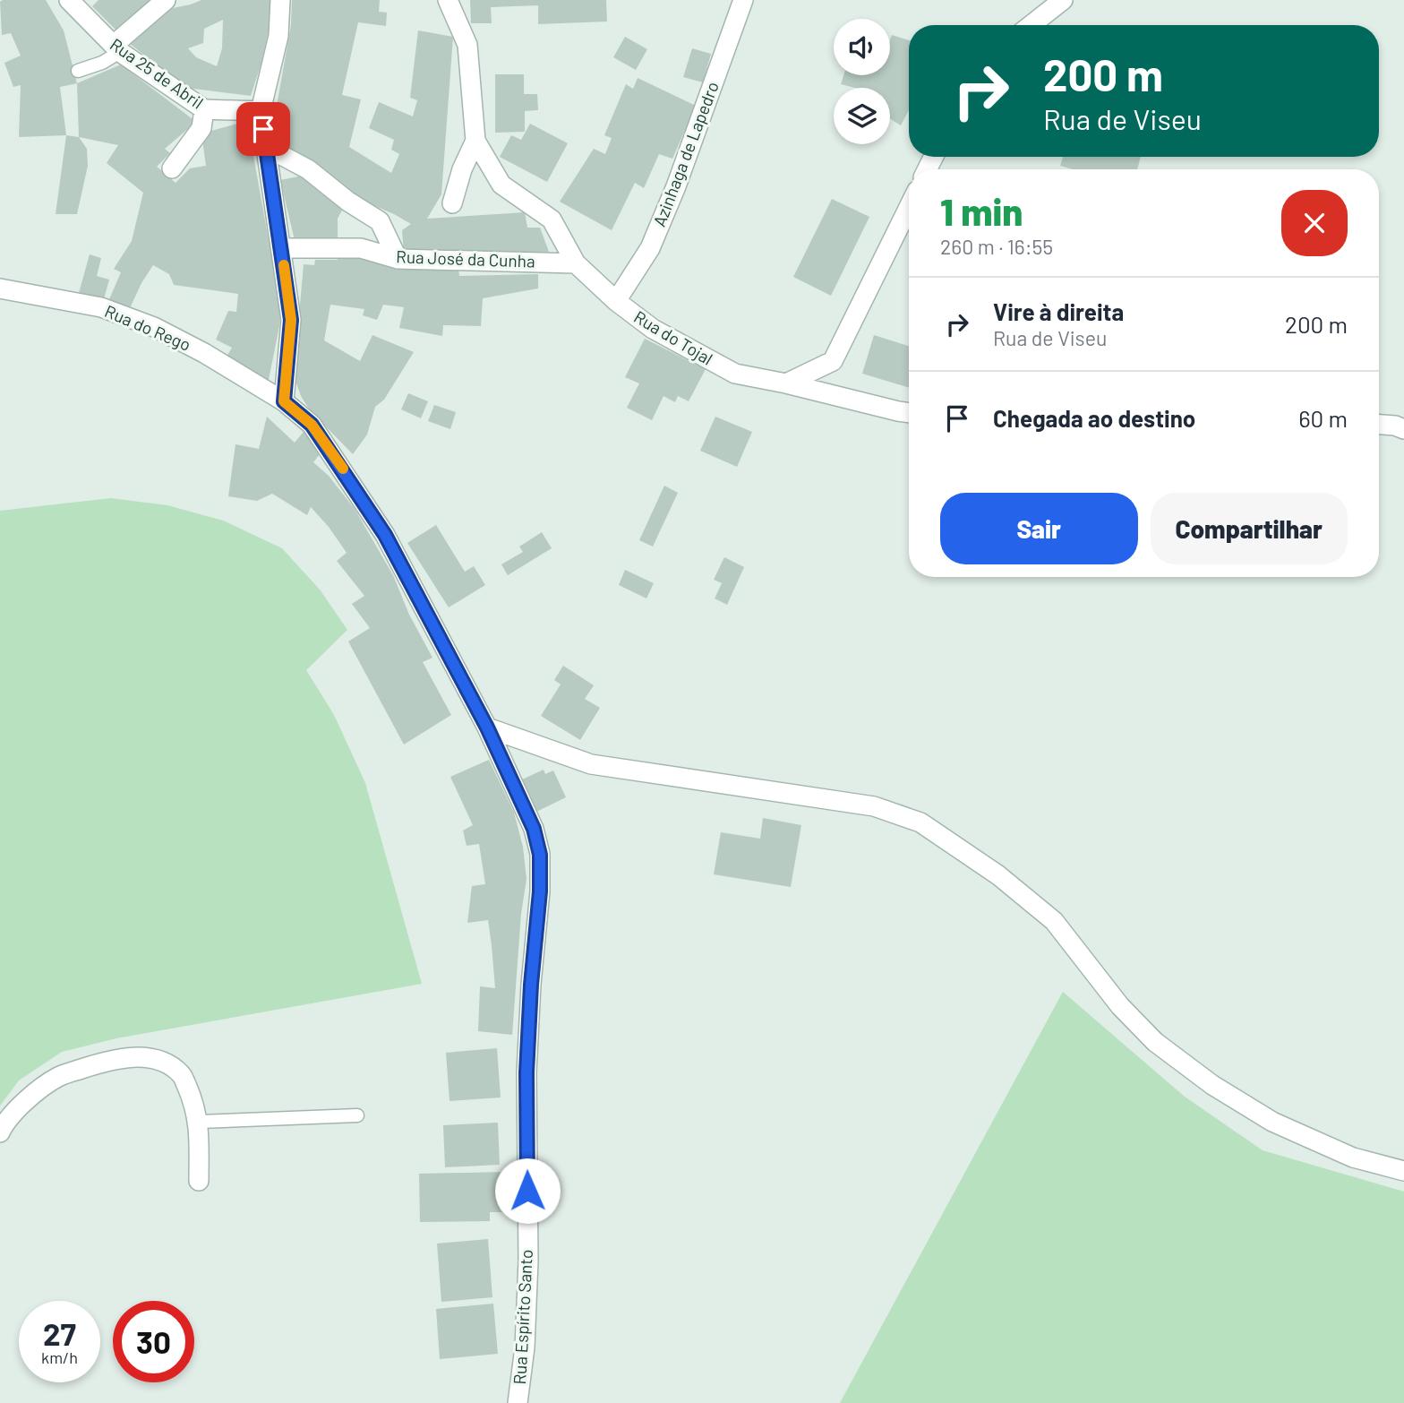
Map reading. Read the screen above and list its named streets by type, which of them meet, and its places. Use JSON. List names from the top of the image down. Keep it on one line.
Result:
{"streets":{"street":["Rua 25 de Abril","Azinhaga de Lapedro","Rua José da Cunha","Rua do Rego","Rua do Tojal","Rua Espírito Santo"]},"crossings":[["Azinhaga de Lapedro","Rua do Tojal"],["Rua José da Cunha","Rua do Tojal"],["Rua do Rego","Rua Espírito Santo"]],"page":{"turn":["200 m","Rua de Viseu"],"heading":["1 min","260 m · 16:55"],"list":[{"name":"Vire à direita","note":"Rua de Viseu","value":"200 m"},{"name":"Chegada ao destino","value":"60 m"}],"buttons":["Sair","Compartilhar"],"speed":"27 km/h","limit":"30"}}
